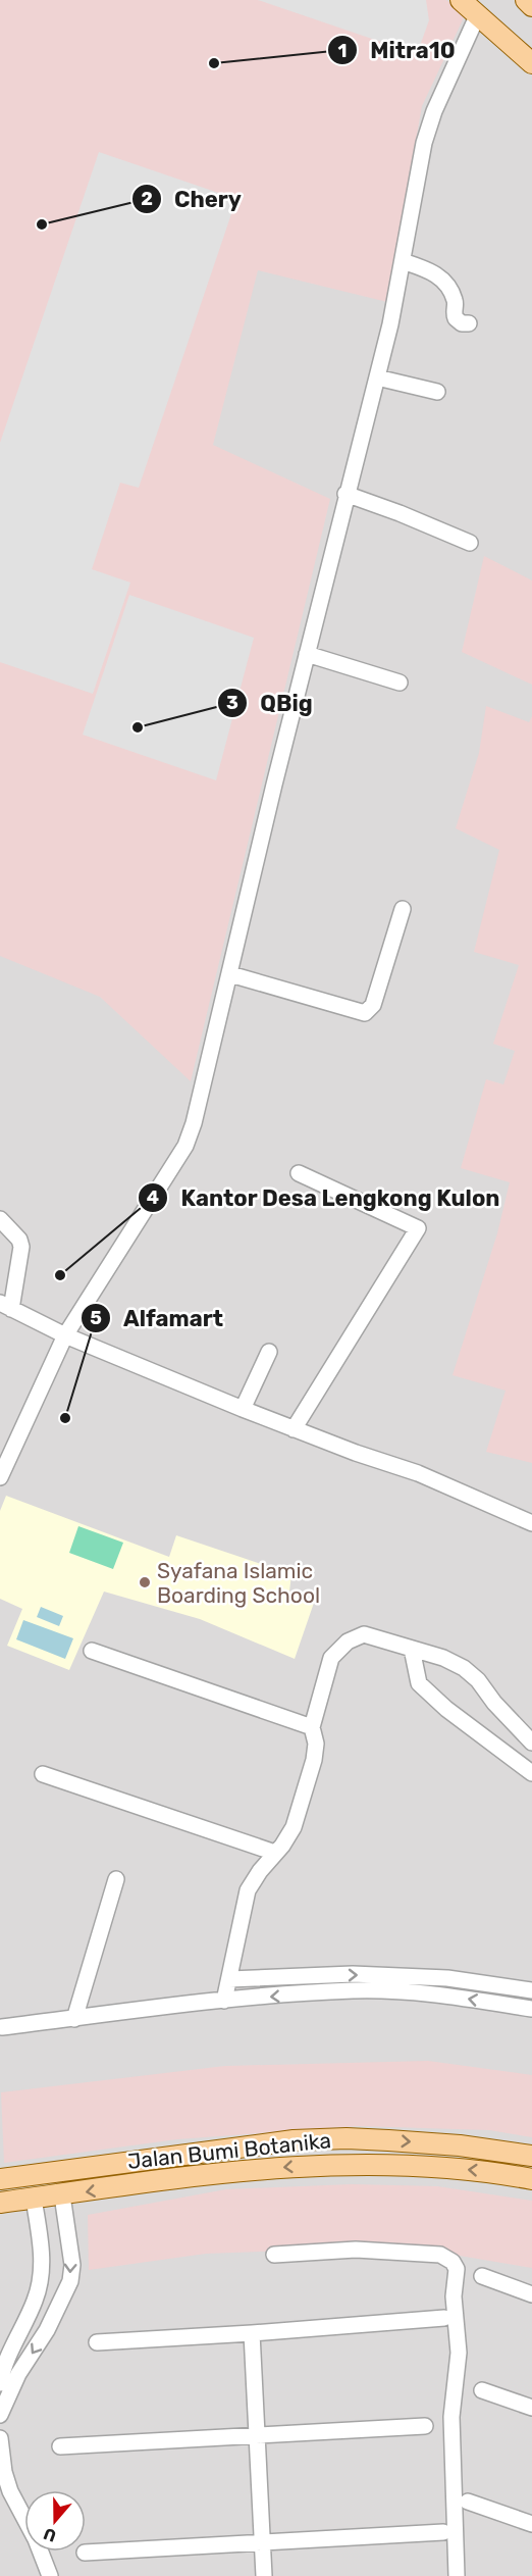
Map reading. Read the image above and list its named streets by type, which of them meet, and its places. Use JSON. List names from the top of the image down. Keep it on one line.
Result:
{"streets":{"main road":["Jalan Bumi Botanika"]},"places":["Mitra10","Chery","QBig","Kantor Desa Lengkong Kulon","Alfamart","Syafana Islamic Boarding School"],"north":"bottom"}
